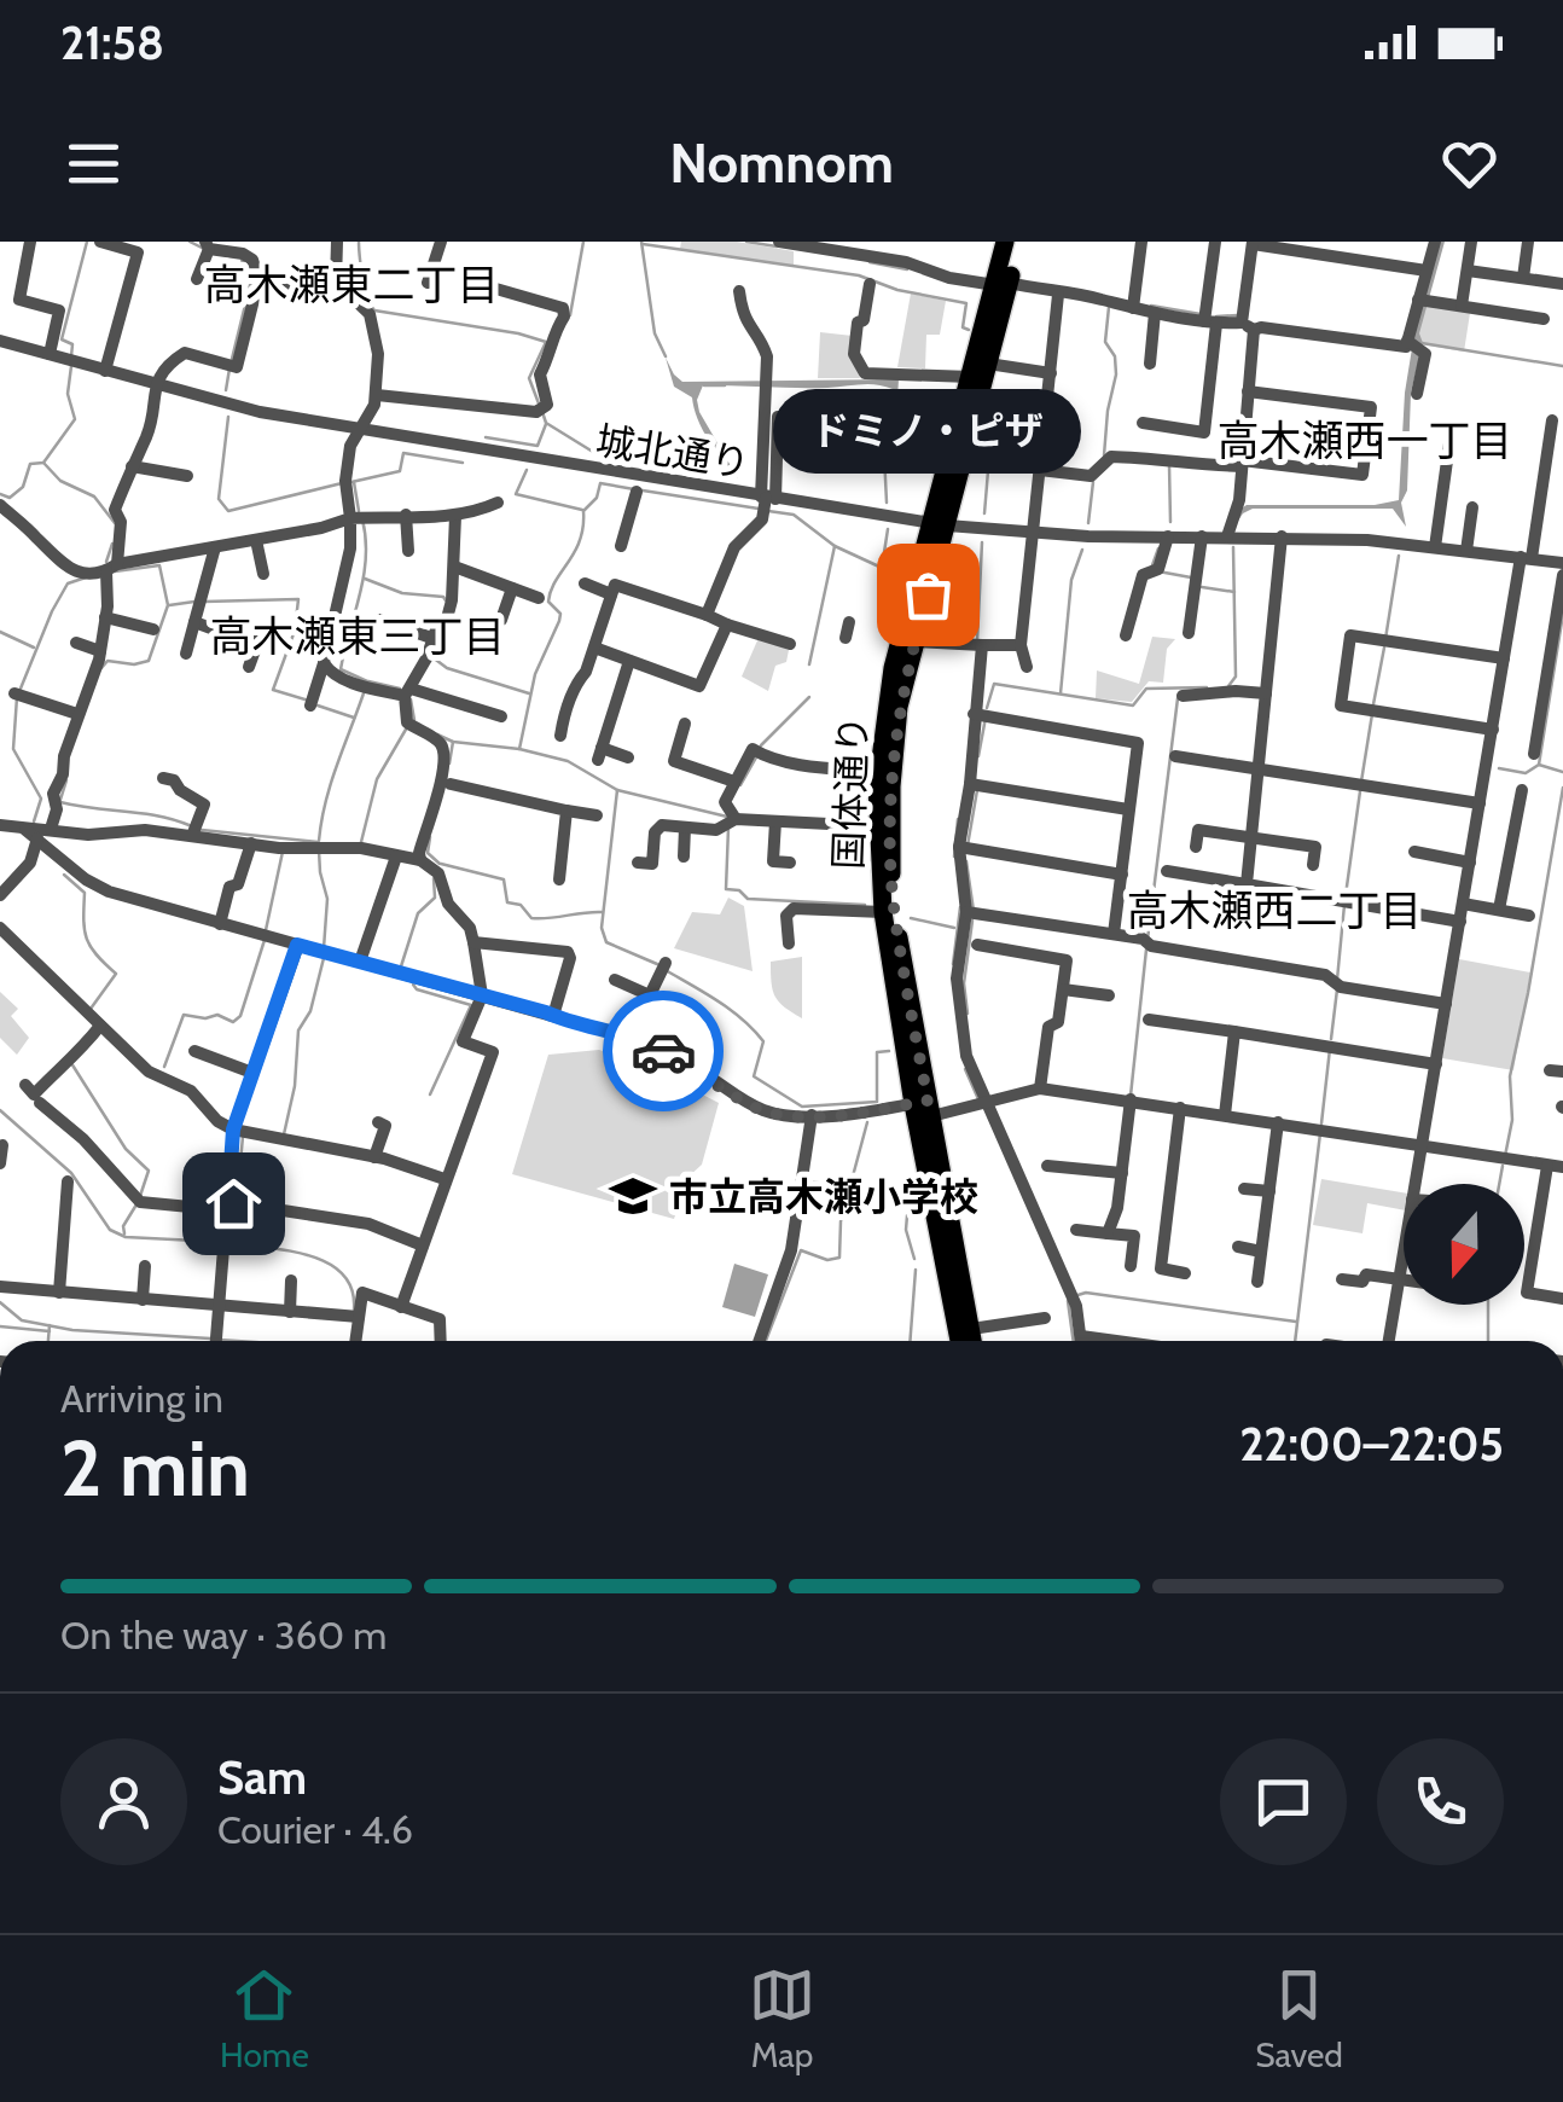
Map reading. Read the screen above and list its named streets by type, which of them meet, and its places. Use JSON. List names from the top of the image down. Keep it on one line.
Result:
{"streets":{"highway":["国体通り"],"street":["城北通り"]},"crossings":[["城北通り","国体通り"]],"districts":["高木瀬東二丁目","高木瀬西一丁目","高木瀬東三丁目","高木瀬西二丁目"],"places":{"other":["ドミノ・ピザ"],"school or university":["市立高木瀬小学校"]},"north":"bottom","page":{"status":"21:58","header":"Nomnom","bubble":"ドミノ・ピザ","heading":["2 min","Arriving in","22:00–22:05"],"panel":["Sam","Courier · 4.6"],"bar":"On the way · 360 m","tabs":["Home","Map","Saved"]}}
